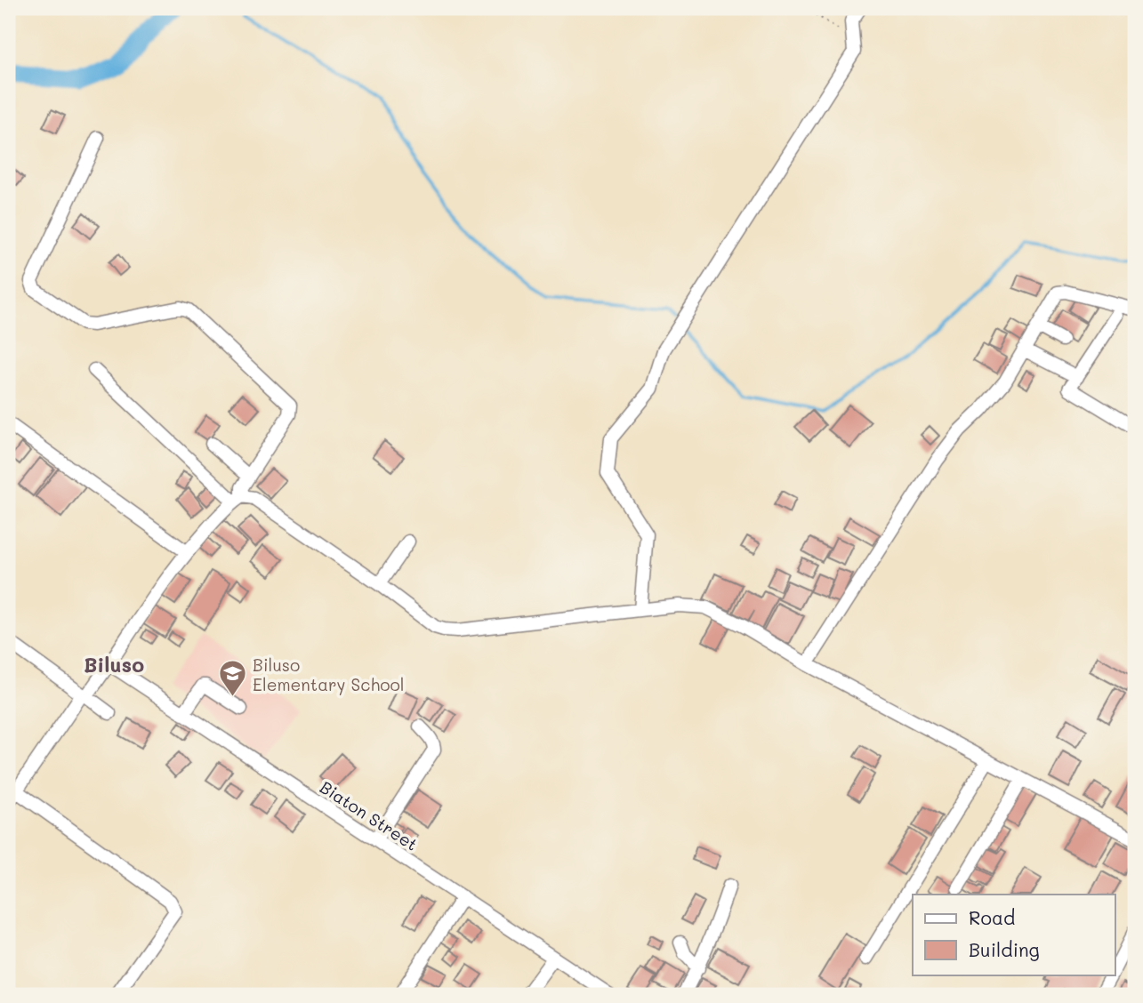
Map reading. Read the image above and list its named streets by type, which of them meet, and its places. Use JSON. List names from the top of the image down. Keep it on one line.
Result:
{"streets":{"street":["Biaton Street"]},"districts":["Biluso"],"places":{"school or university":["Biluso Elementary School"]},"legend":["Road","Building"]}
